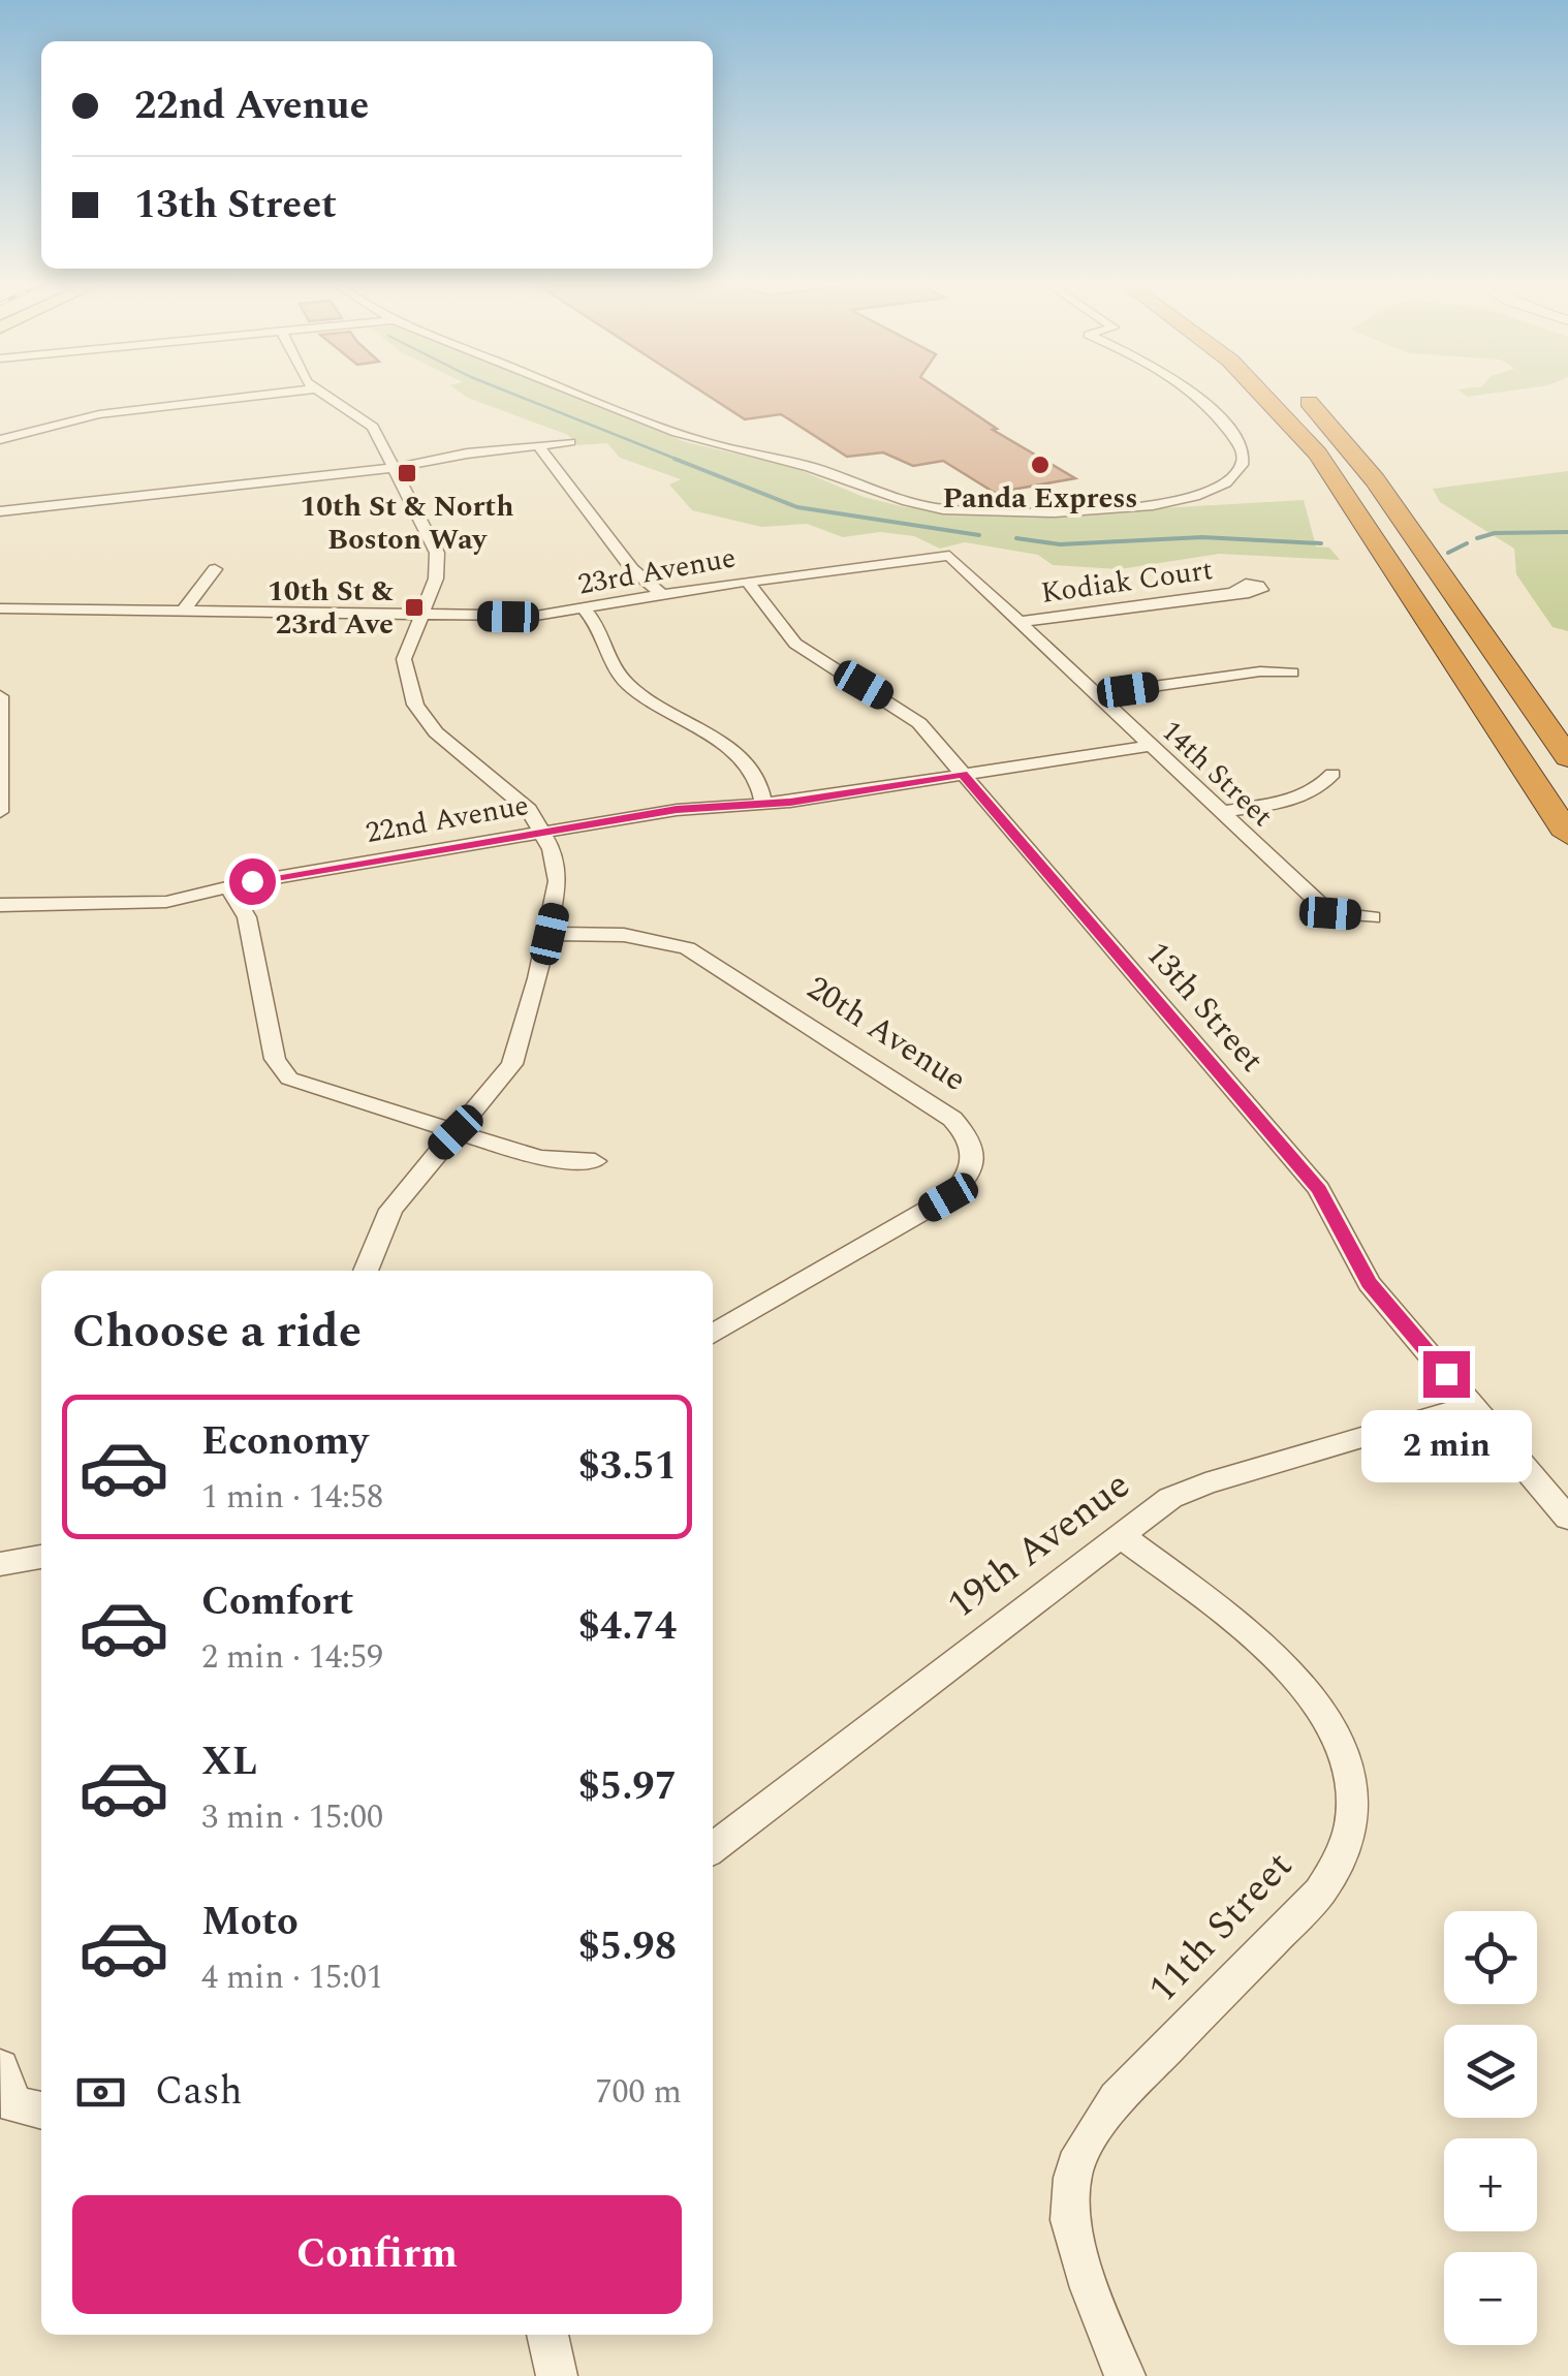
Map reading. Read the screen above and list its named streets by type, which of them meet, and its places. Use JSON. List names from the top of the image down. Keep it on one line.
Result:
{"streets":{"street":["23rd Avenue","Kodiak Court","14th Street","22nd Avenue","13th Street","20th Avenue","19th Avenue","11th Street"]},"crossings":[["23rd Avenue","14th Street"],["23rd Avenue","13th Street"],["Kodiak Court","14th Street"],["14th Street","22nd Avenue"],["22nd Avenue","13th Street"],["13th Street","19th Avenue"],["19th Avenue","11th Street"]],"places":{"other":["Panda Express"],"transit":["10th St & North Boston Way","10th St & 23rd Ave"]},"page":{"banner":["22nd Avenue","13th Street"],"heading":"Choose a ride","list":[{"name":"Economy","note":"1 min · 14:58","value":"$3.51"},{"name":"Comfort","note":"2 min · 14:59","value":"$4.74"},{"name":"XL","note":"3 min · 15:00","value":"$5.97"},{"name":"Moto","note":"4 min · 15:01","value":"$5.98"}],"bubble":"2 min","map_buttons":["+","−"],"pay":["Cash","700 m"],"buttons":"Confirm"}}
